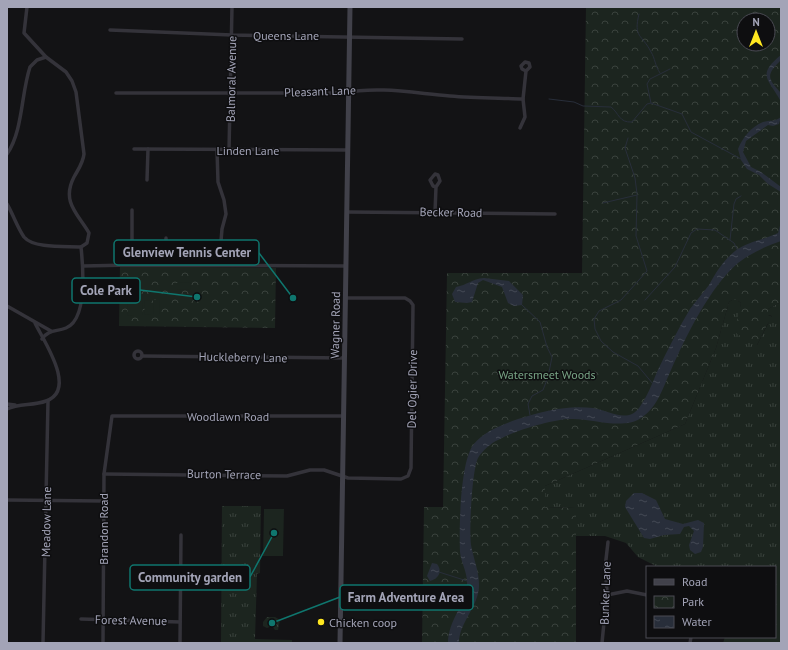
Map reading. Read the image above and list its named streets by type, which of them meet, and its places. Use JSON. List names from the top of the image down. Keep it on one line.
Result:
{"streets":{"street":["Queens Lane","Balmoral Avenue","Pleasant Lane","Linden Lane","Becker Road","Wagner Road","Huckleberry Lane","Del Ogier Drive","Woodlawn Road","Burton Terrace","Meadow Lane","Brandon Road","Bunker Lane","Forest Avenue"]},"crossings":[["Queens Lane","Balmoral Avenue"],["Queens Lane","Wagner Road"],["Balmoral Avenue","Pleasant Lane"],["Balmoral Avenue","Linden Lane"],["Pleasant Lane","Wagner Road"],["Linden Lane","Wagner Road"],["Becker Road","Wagner Road"],["Wagner Road","Huckleberry Lane"],["Wagner Road","Del Ogier Drive"],["Wagner Road","Woodlawn Road"],["Wagner Road","Burton Terrace"],["Del Ogier Drive","Burton Terrace"],["Woodlawn Road","Brandon Road"],["Burton Terrace","Brandon Road"],["Brandon Road","Forest Avenue"]],"parks":["Watersmeet Woods"],"places":["Cole Park","Glenview Tennis Center","Community garden","Chicken coop","Farm Adventure Area"],"legend":["Road","Park","Water"],"north":"top"}
